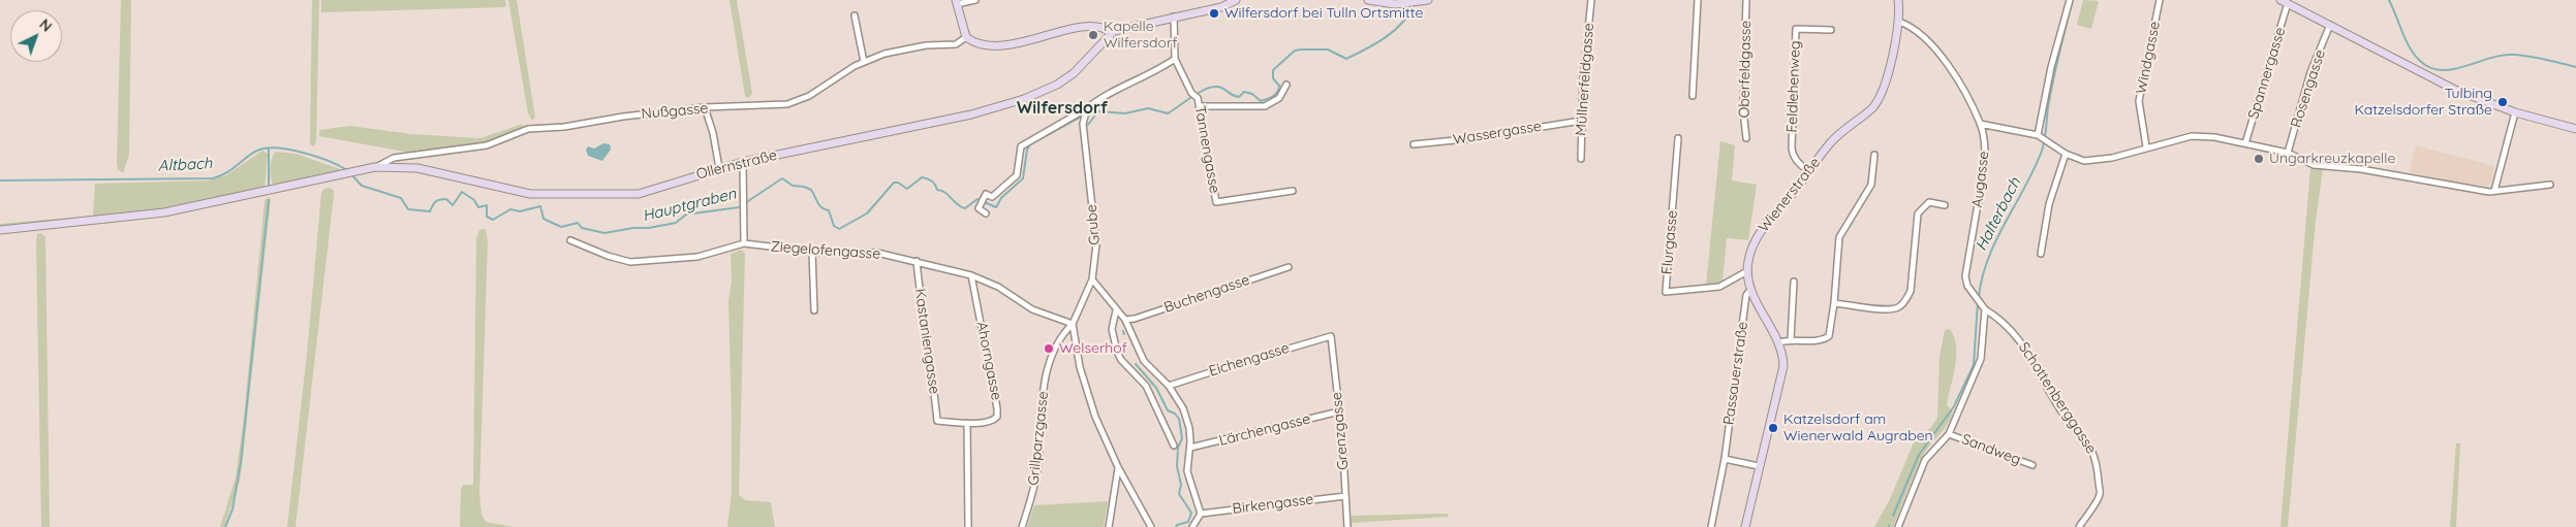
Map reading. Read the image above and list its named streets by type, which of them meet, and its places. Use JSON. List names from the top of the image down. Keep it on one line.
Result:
{"streets":{"street":["Windgasse","Oberfeldgasse","Spannergasse","Müllnerfeldgasse","Feldlehenweg","Rosengasse","Nußgasse","Wassergasse","Tannengasse","Ollernstraße","Augasse","Wienerstraße","Grube","Flurgasse","Ziegelofengasse","Buchengasse","Kastaniengasse","Eichengasse","Ahorngasse","Passauerstraße","Schottenberggasse","Lärchengasse","Grenzgasse","Grillparzgasse","Sandweg","Birkengasse"]},"crossings":[["Müllnerfeldgasse","Wassergasse"],["Feldlehenweg","Wienerstraße"],["Nußgasse","Ollernstraße"],["Augasse","Wienerstraße"],["Augasse","Schottenberggasse"],["Wienerstraße","Flurgasse"],["Wienerstraße","Passauerstraße"],["Grube","Ziegelofengasse"],["Grube","Grillparzgasse"],["Ziegelofengasse","Kastaniengasse"],["Ziegelofengasse","Ahorngasse"],["Ziegelofengasse","Grillparzgasse"],["Kastaniengasse","Ahorngasse"],["Eichengasse","Grenzgasse"],["Lärchengasse","Grenzgasse"],["Grenzgasse","Birkengasse"]],"districts":["Wilfersdorf"],"water":["Altbach","Hauptgraben","Halterbach"],"places":["Wilfersdorf bei Tulln Ortsmitte","Kapelle Wilfersdorf","Tulbing Katzelsdorfer Straße","Ungarkreuzkapelle","Welserhof","Katzelsdorf am Wienerwald Augraben"],"north":"top right"}
